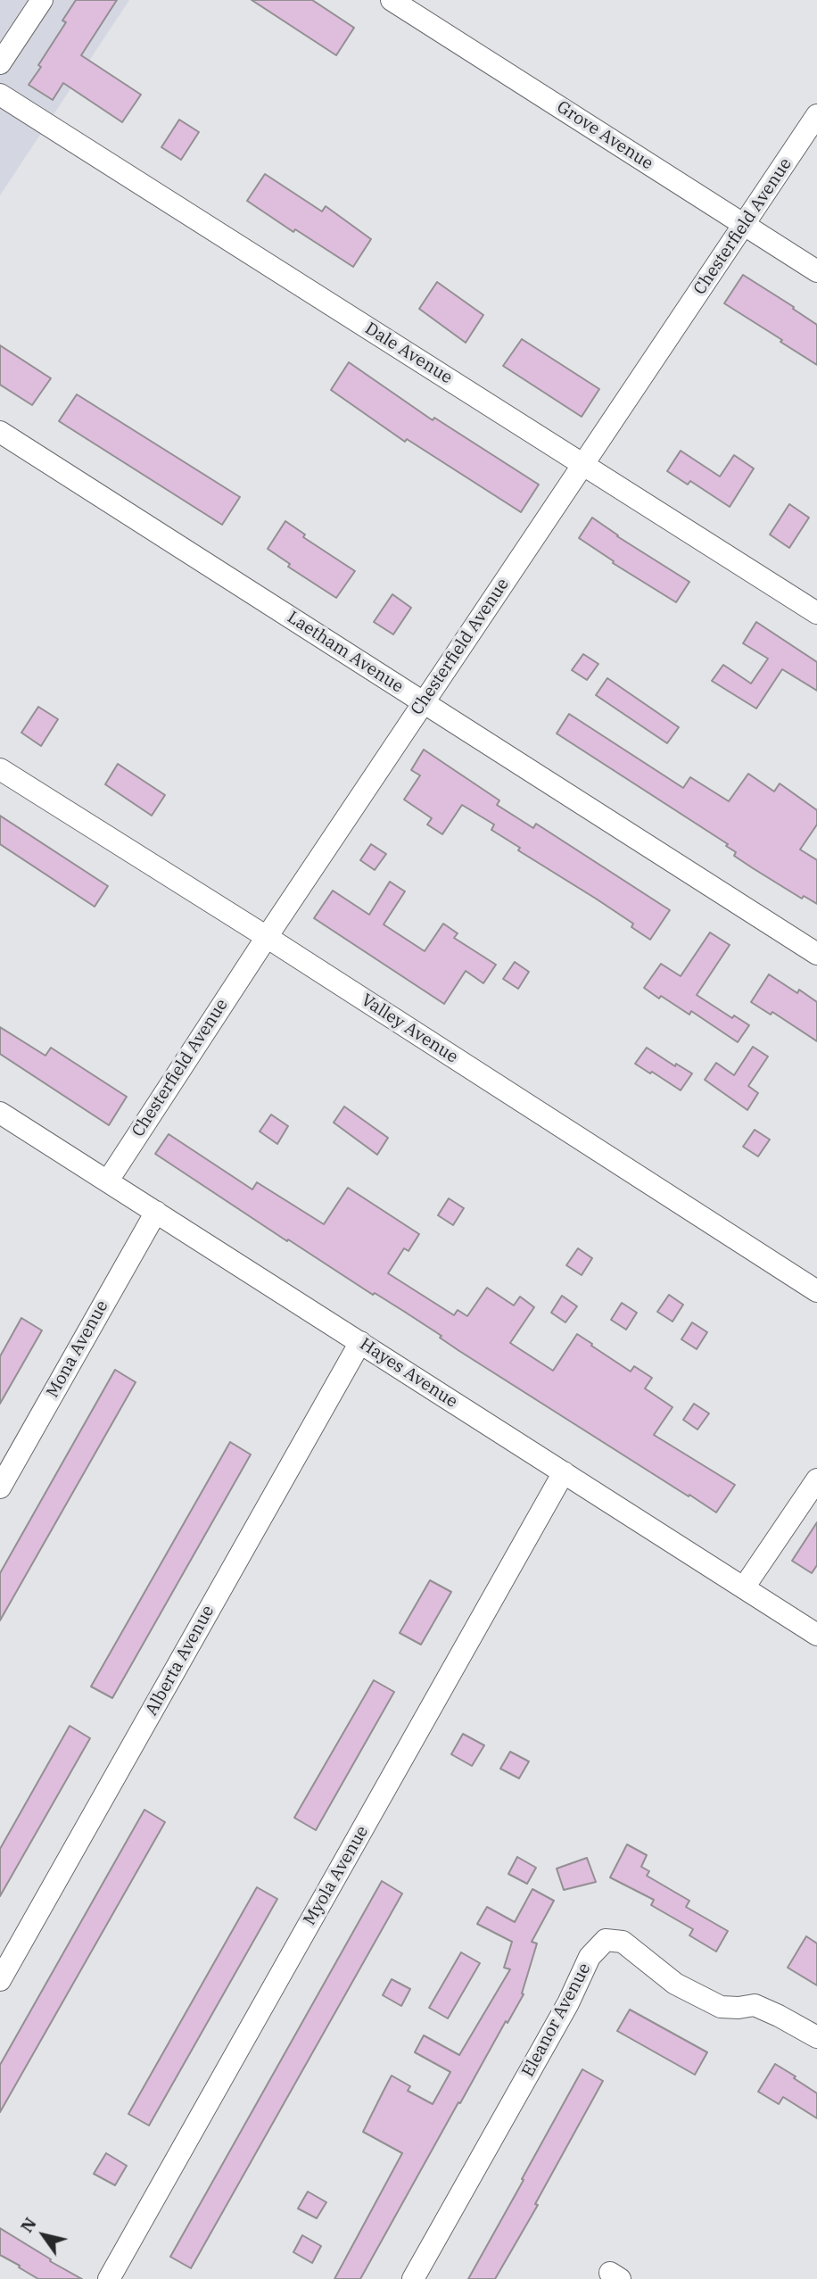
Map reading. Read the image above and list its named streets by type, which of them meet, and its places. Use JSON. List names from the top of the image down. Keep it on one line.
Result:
{"streets":{"street":["Grove Avenue","Chesterfield Avenue","Dale Avenue","Laetham Avenue","Valley Avenue","Mona Avenue","Hayes Avenue","Alberta Avenue","Myola Avenue","Eleanor Avenue"]},"crossings":[["Grove Avenue","Chesterfield Avenue"],["Chesterfield Avenue","Dale Avenue"],["Chesterfield Avenue","Laetham Avenue"],["Chesterfield Avenue","Valley Avenue"],["Chesterfield Avenue","Hayes Avenue"],["Mona Avenue","Hayes Avenue"],["Hayes Avenue","Alberta Avenue"],["Hayes Avenue","Myola Avenue"]],"north":"top left"}
